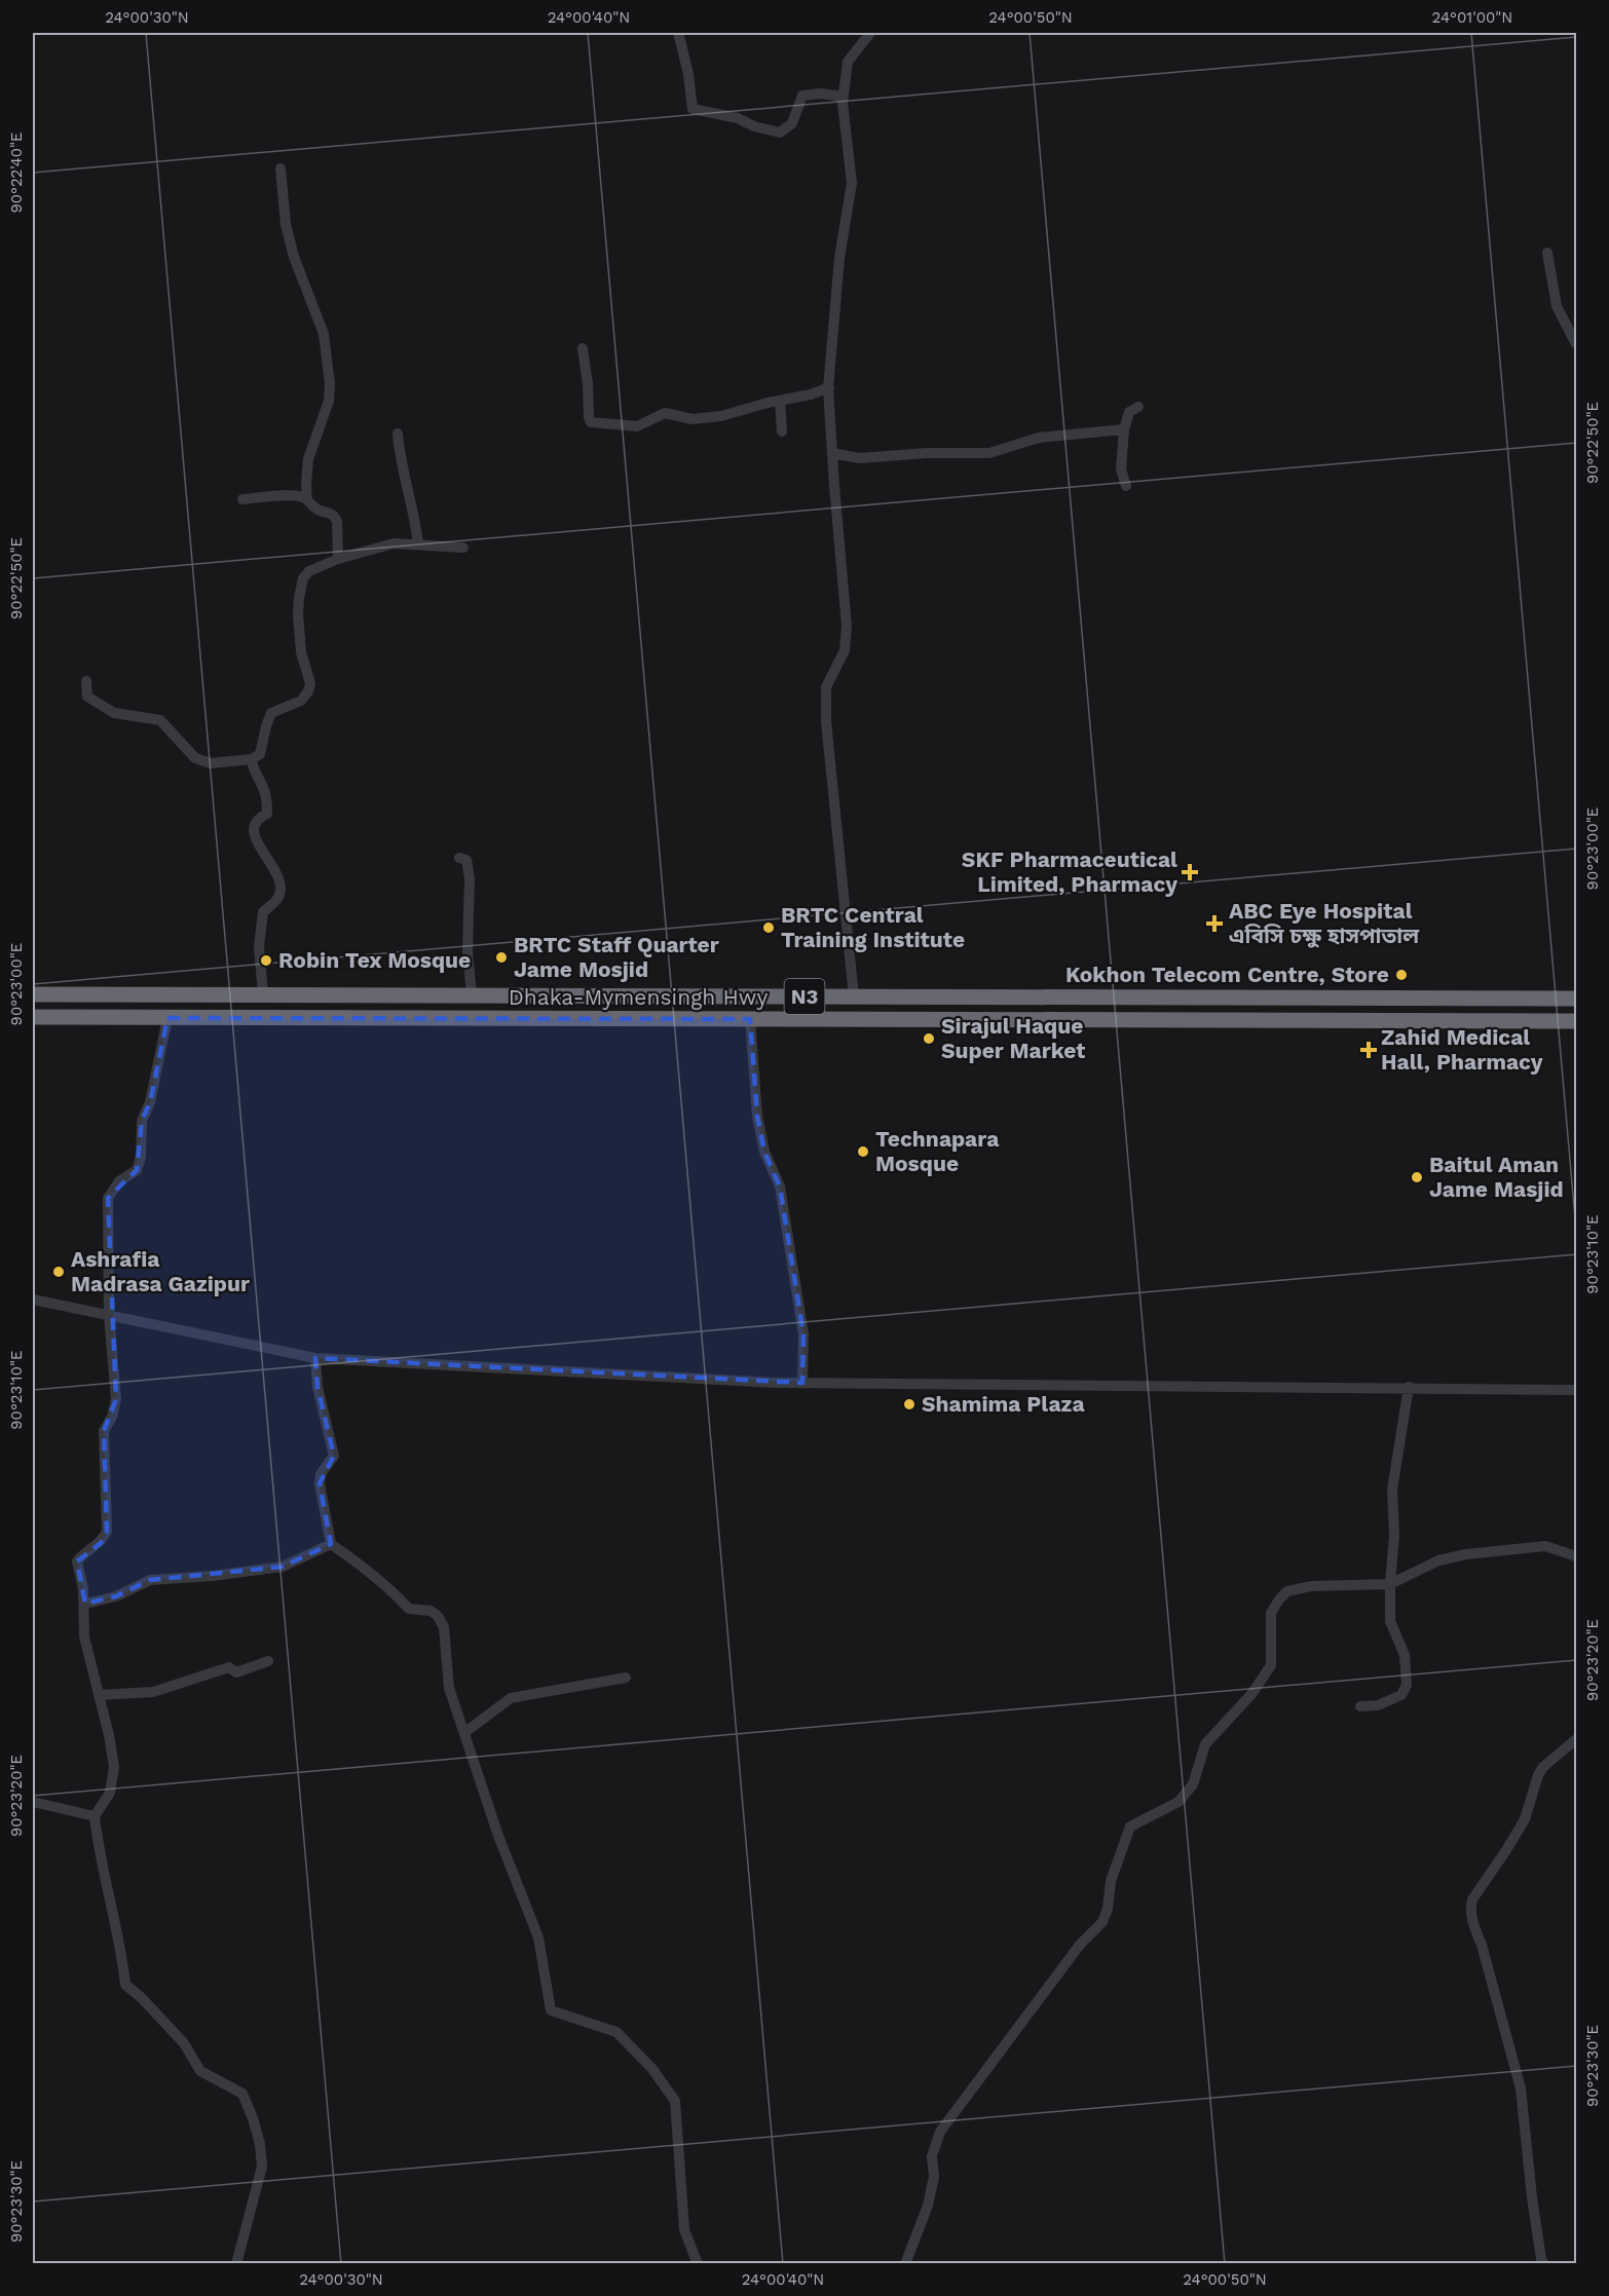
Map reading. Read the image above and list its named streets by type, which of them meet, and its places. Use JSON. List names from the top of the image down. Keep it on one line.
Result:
{"streets":{"highway":["N3","Dhaka-Mymensingh Hwy"]},"places":{"health":["SKF Pharmaceutical Limited, Pharmacy","ABC Eye Hospital এবিসি চক্ষু হাসপাতাল","Zahid Medical Hall, Pharmacy"],"other":["BRTC Central Training Institute","BRTC Staff Quarter Jame Mosjid","Robin Tex Mosque","Kokhon Telecom Centre, Store","Sirajul Haque Super Market","Technapara Mosque","Baitul Aman Jame Masjid","Ashrafia Madrasa Gazipur","Shamima Plaza"]},"coordinates":["24°00'30\"N","24°00'40\"N","24°00'50\"N","24°01'00\"N","90°22'40\"E","90°22'50\"E","90°23'00\"E","90°23'10\"E","90°23'20\"E","90°23'30\"E"]}
